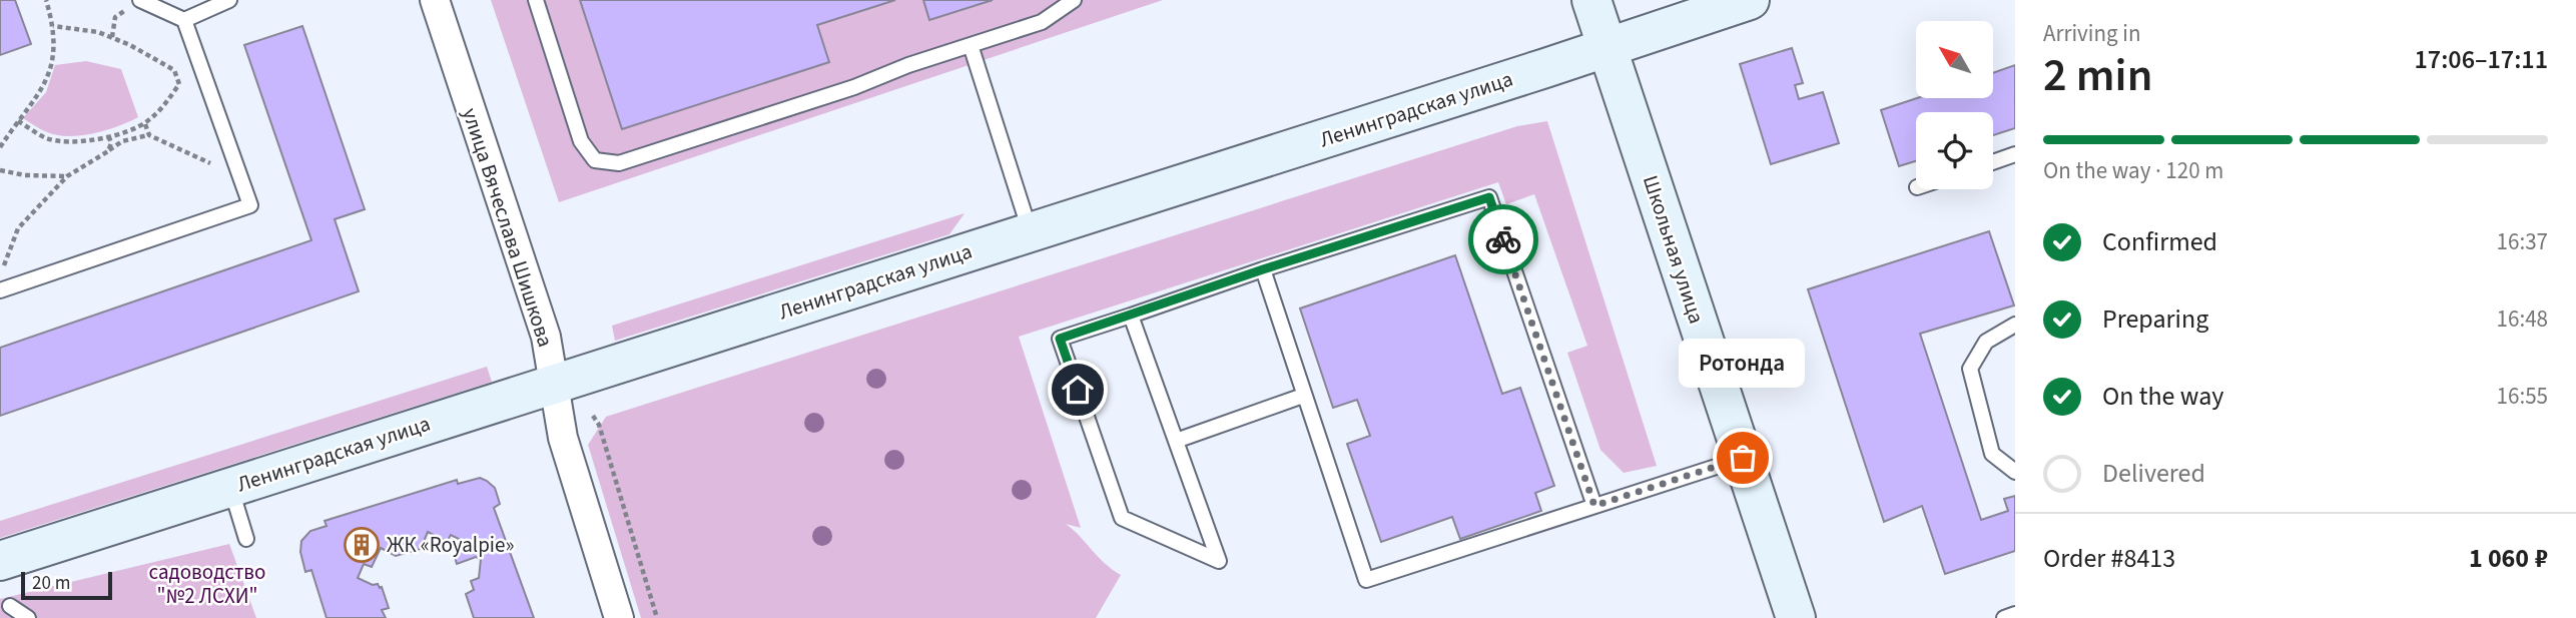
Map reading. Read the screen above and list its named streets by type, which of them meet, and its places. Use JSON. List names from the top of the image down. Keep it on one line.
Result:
{"streets":{"street":["Ленинградская улица","улица Вячеслава Шишкова","Школьная улица"]},"crossings":[["Ленинградская улица","улица Вячеслава Шишкова"],["Ленинградская улица","Школьная улица"]],"parks":["садоводство \"№2 ЛСХИ\""],"places":{"other":["Ротонда"],"building":["ЖК «Royalpie»"]},"scale_bar":"20 m","north":"top left","page":{"heading":["2 min","Arriving in","17:06–17:11"],"panel":["Order #8413","1 060 ₽"],"bar":"On the way · 120 m","list":[["Confirmed","16:37"],["Preparing","16:48"],["On the way","16:55"],"Delivered"],"bubble":"Ротонда","scale":"20 m"}}
